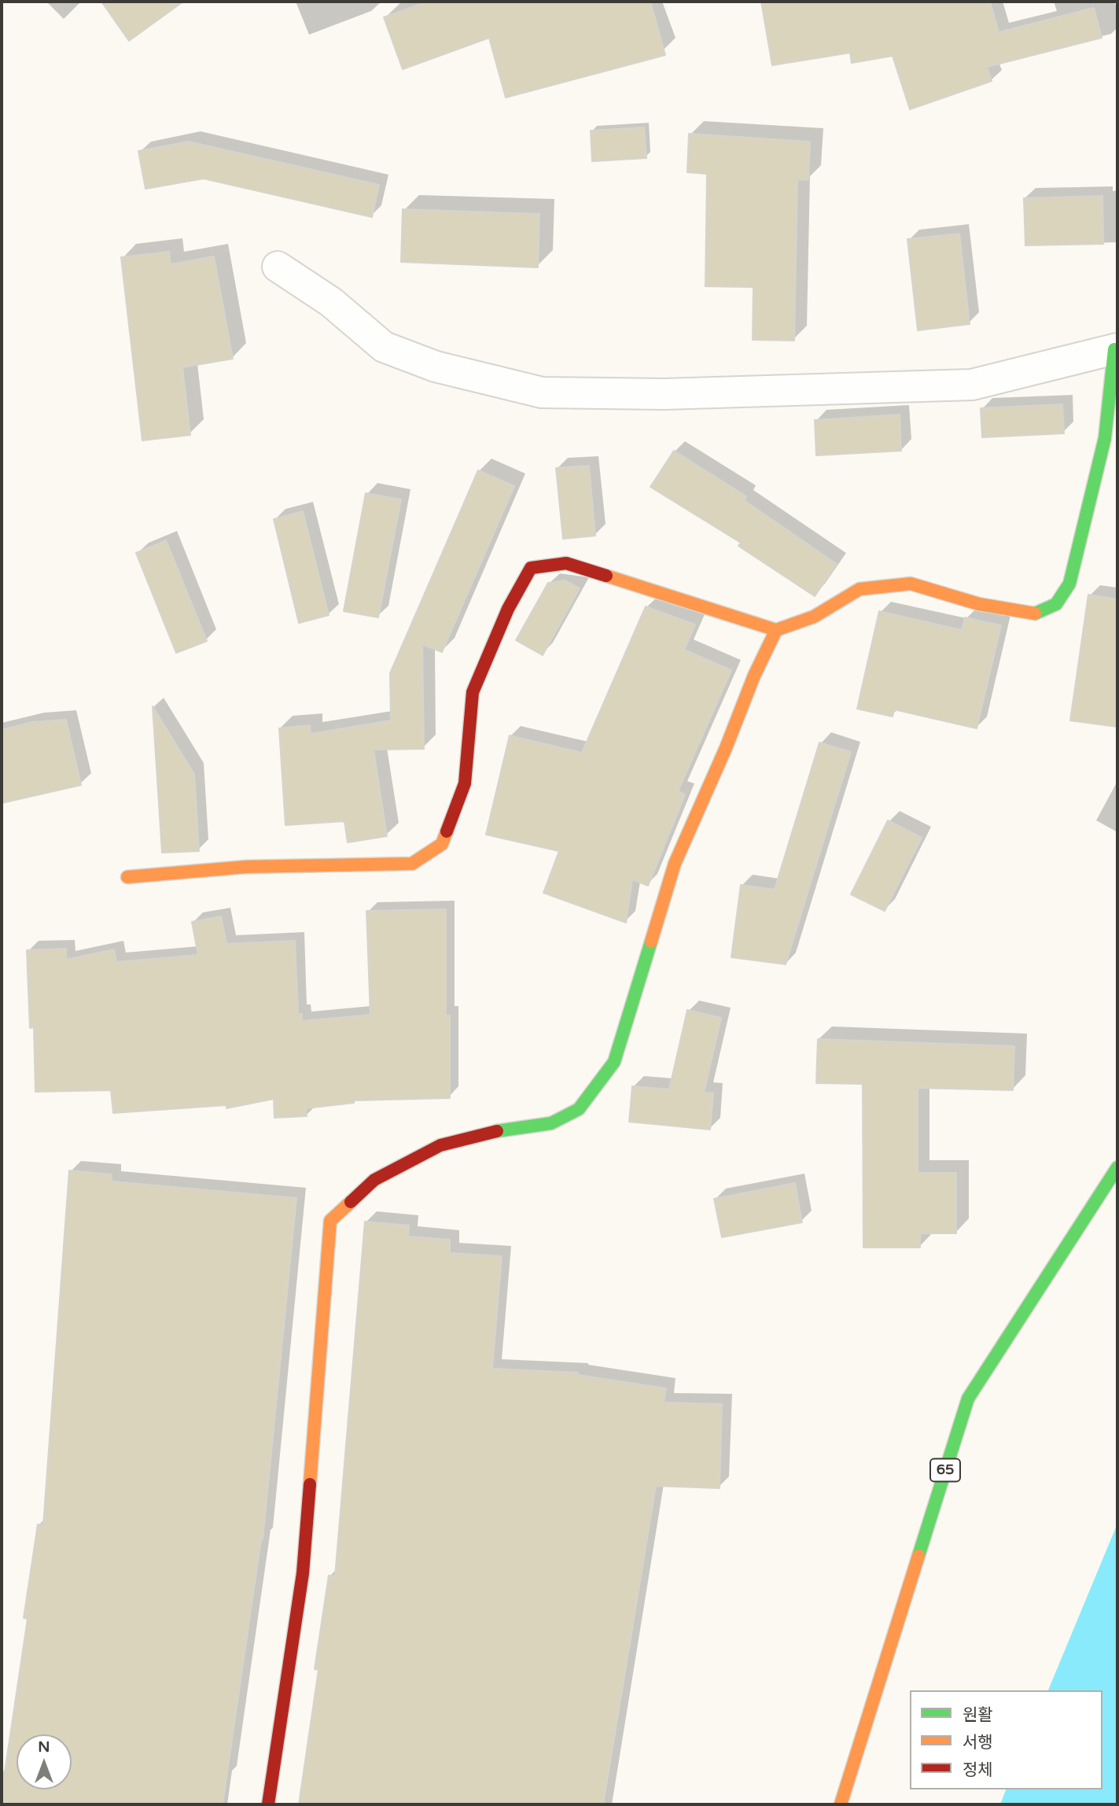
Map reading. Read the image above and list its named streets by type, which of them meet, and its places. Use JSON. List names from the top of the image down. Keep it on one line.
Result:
{"streets":{"street":["65"]},"legend":["원활","서행","정체"],"north":"top"}
